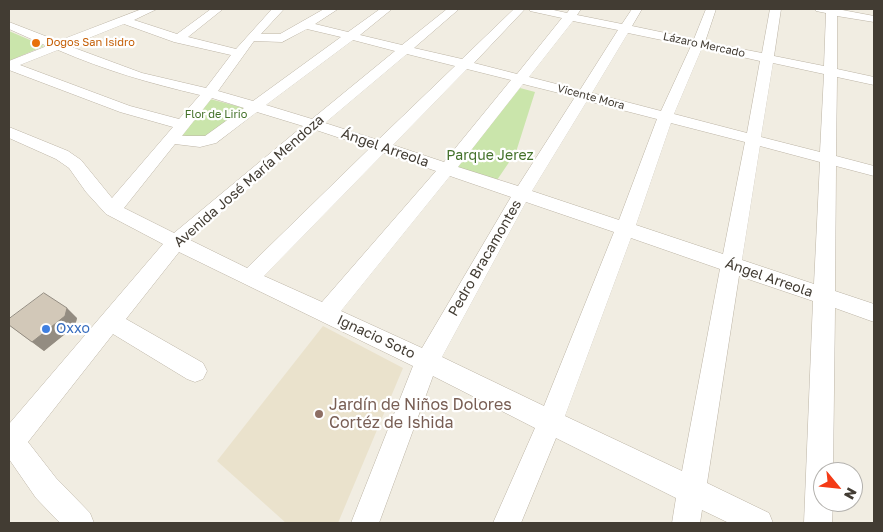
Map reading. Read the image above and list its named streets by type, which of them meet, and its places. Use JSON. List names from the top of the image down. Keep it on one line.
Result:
{"streets":{"street":["Lázaro Mercado","Vicente Mora","Ángel Arreola","Avenida José María Mendoza","Pedro Bracamontes","Ignacio Soto"]},"crossings":[["Lázaro Mercado","Pedro Bracamontes"],["Vicente Mora","Avenida José María Mendoza"],["Vicente Mora","Pedro Bracamontes"],["Ángel Arreola","Avenida José María Mendoza"],["Ángel Arreola","Pedro Bracamontes"],["Avenida José María Mendoza","Ignacio Soto"],["Pedro Bracamontes","Ignacio Soto"]],"parks":["Flor de Lirio","Parque Jerez"],"places":["Dogos San Isidro","Oxxo","Jardín de Niños Dolores Cortéz de Ishida"],"north":"bottom right"}
